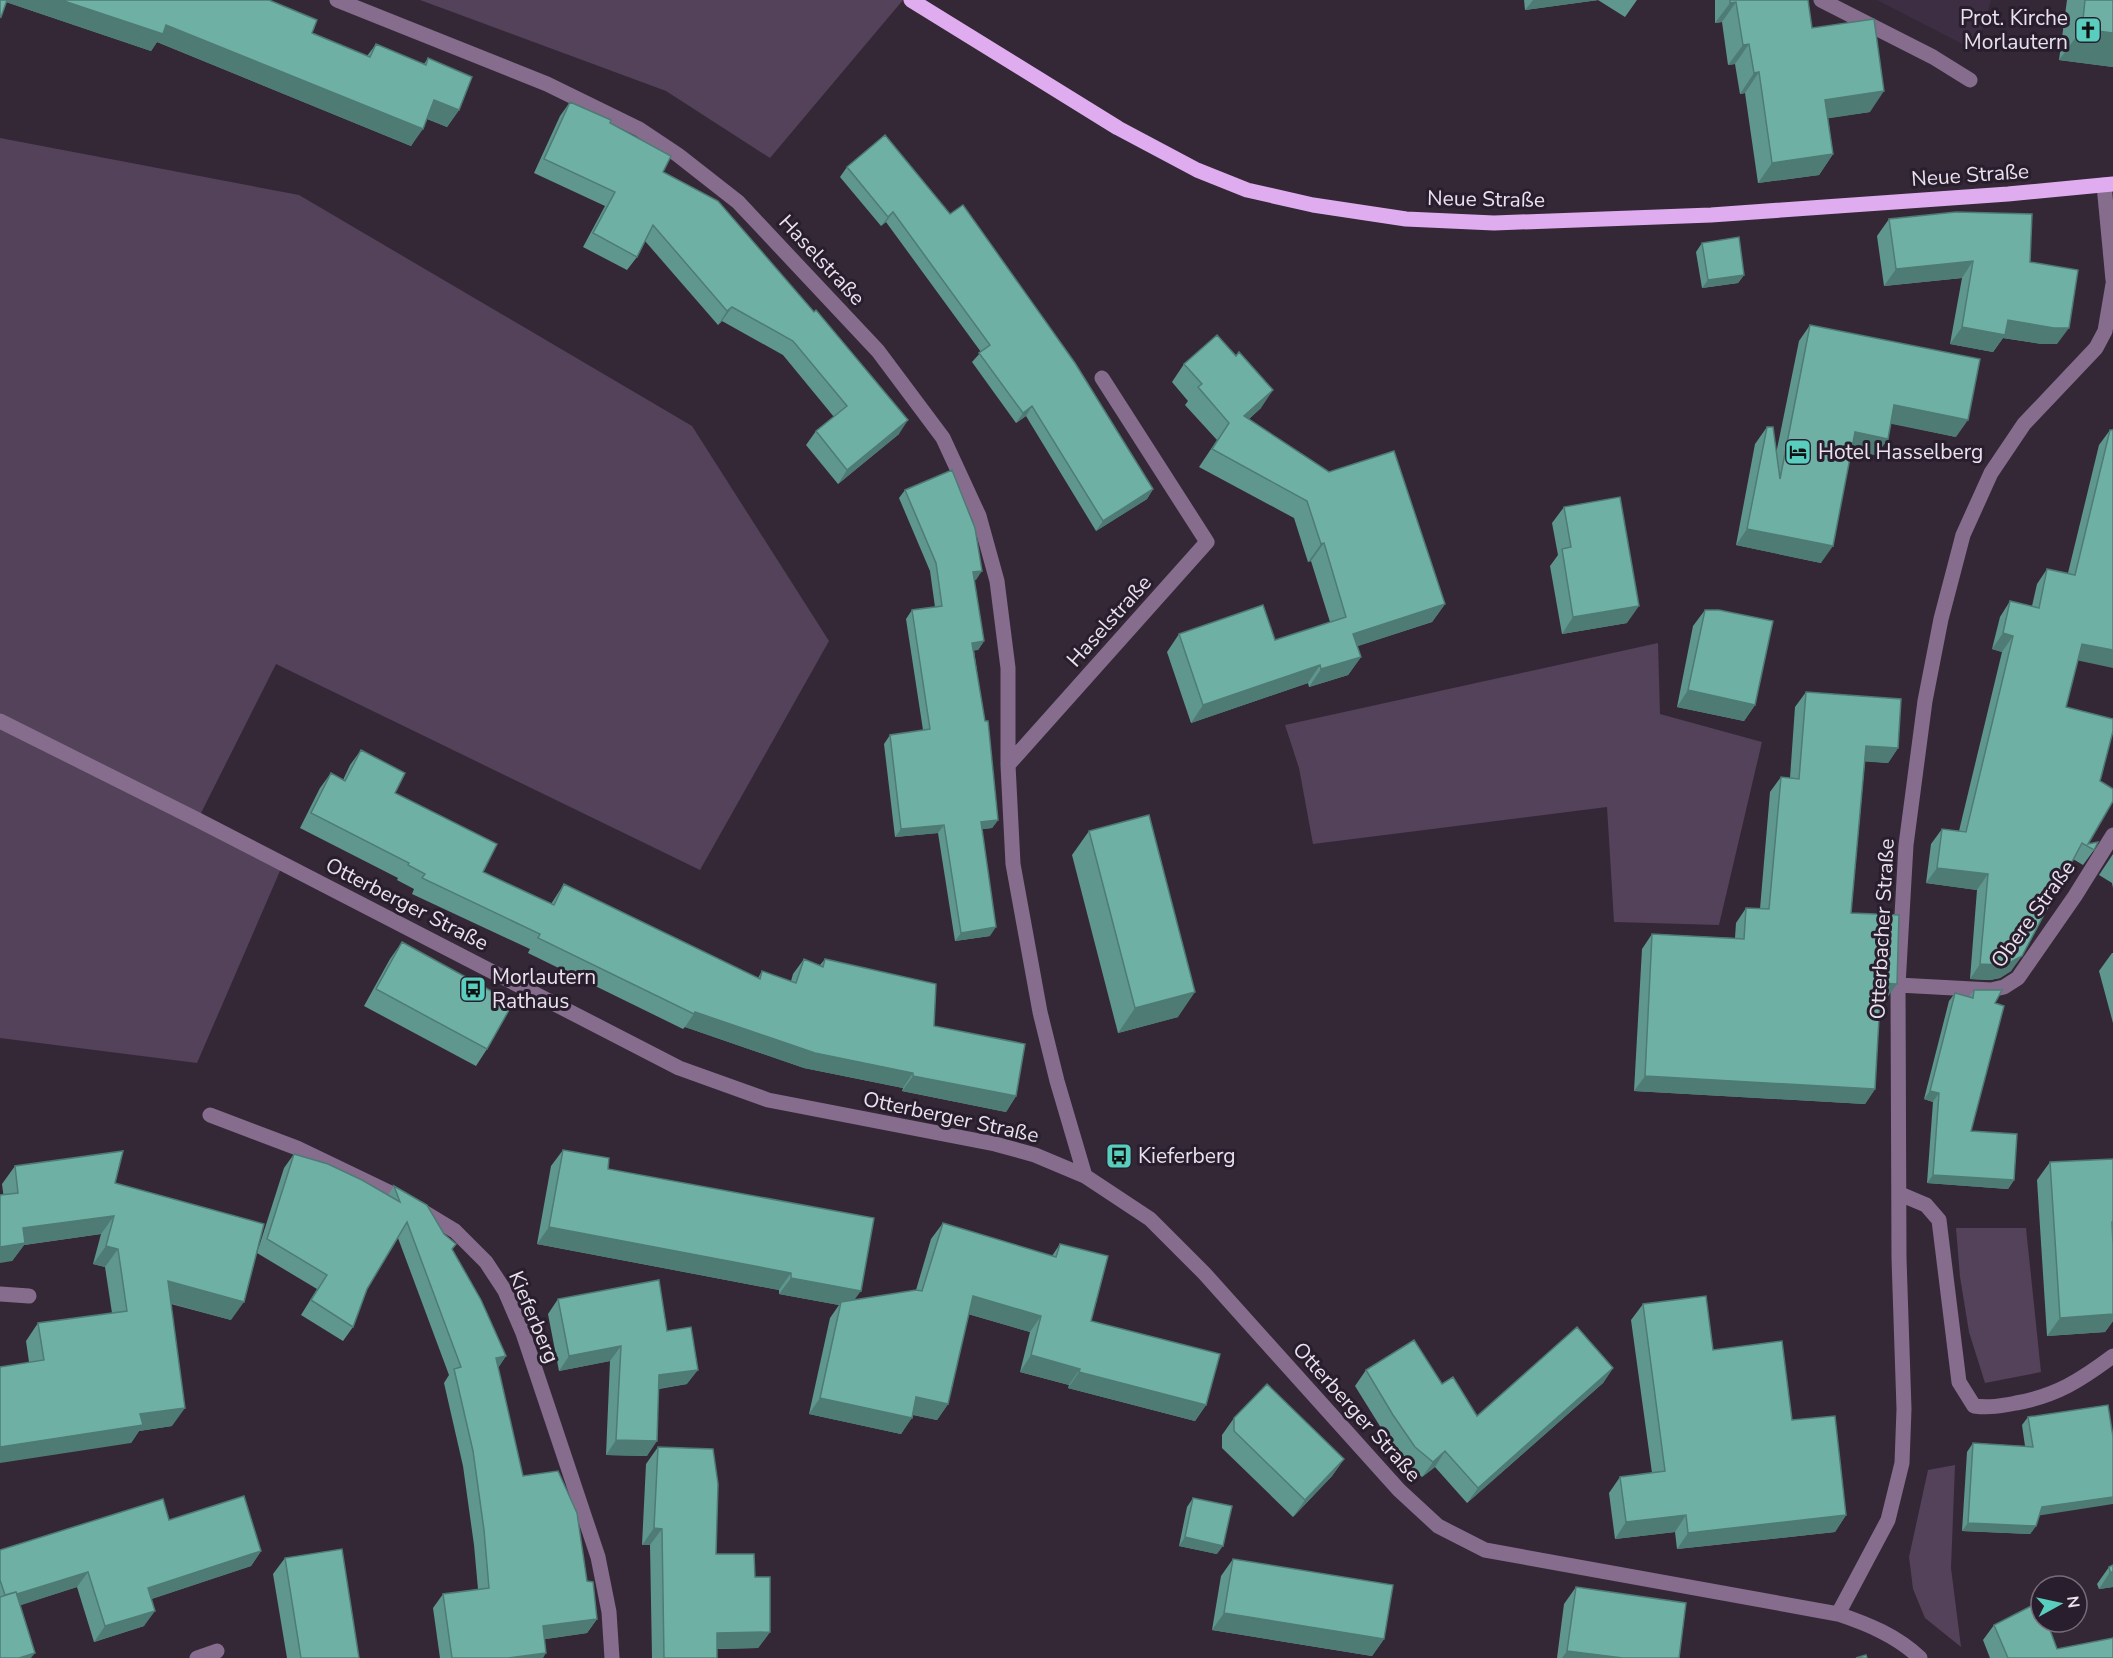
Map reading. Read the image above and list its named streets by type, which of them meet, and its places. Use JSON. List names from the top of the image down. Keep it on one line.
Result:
{"streets":{"main road":["Neue Straße"],"street":["Haselstraße","Otterberger Straße","Obere Straße","Otterbacher Straße","Kieferberg"]},"crossings":[["Neue Straße","Otterbacher Straße"],["Haselstraße","Otterberger Straße"],["Otterberger Straße","Otterbacher Straße"],["Obere Straße","Otterbacher Straße"]],"places":{"church":["Prot. Kirche Morlautern"],"hotel":["Hotel Hasselberg"],"bus stop":["Morlautern Rathaus","Kieferberg"]},"north":"right"}
